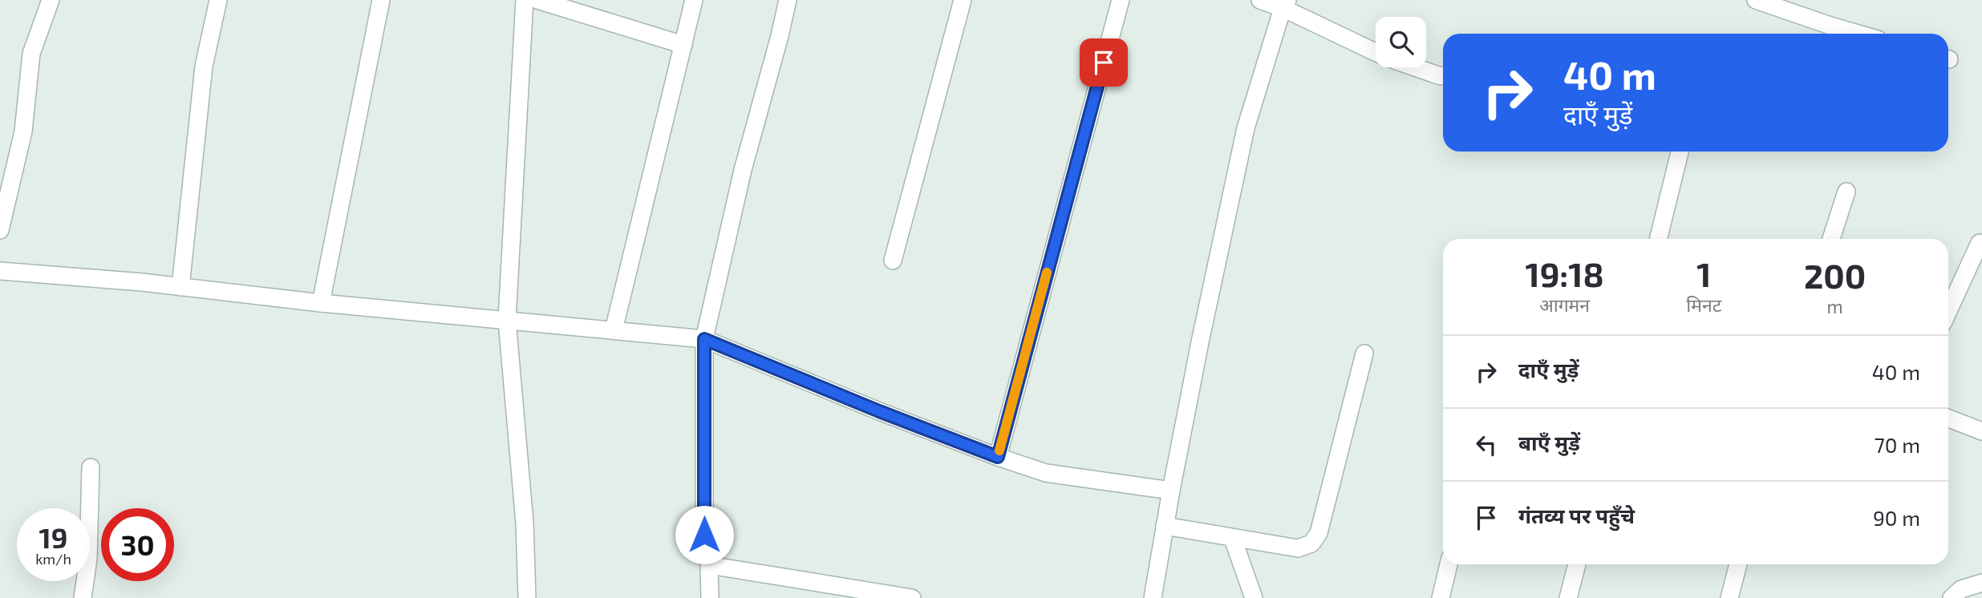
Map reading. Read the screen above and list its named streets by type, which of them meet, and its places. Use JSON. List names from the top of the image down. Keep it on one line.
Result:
{"page":{"turn":["40 m","दाएँ मुड़ें"],"eta":["19:18","आगमन","1","मिनट","200","m"],"list":[{"name":"दाएँ मुड़ें","value":"40 m"},{"name":"बाएँ मुड़ें","value":"70 m"},{"name":"गंतव्य पर पहुँचे","value":"90 m"}],"speed":"19 km/h","limit":"30"}}
